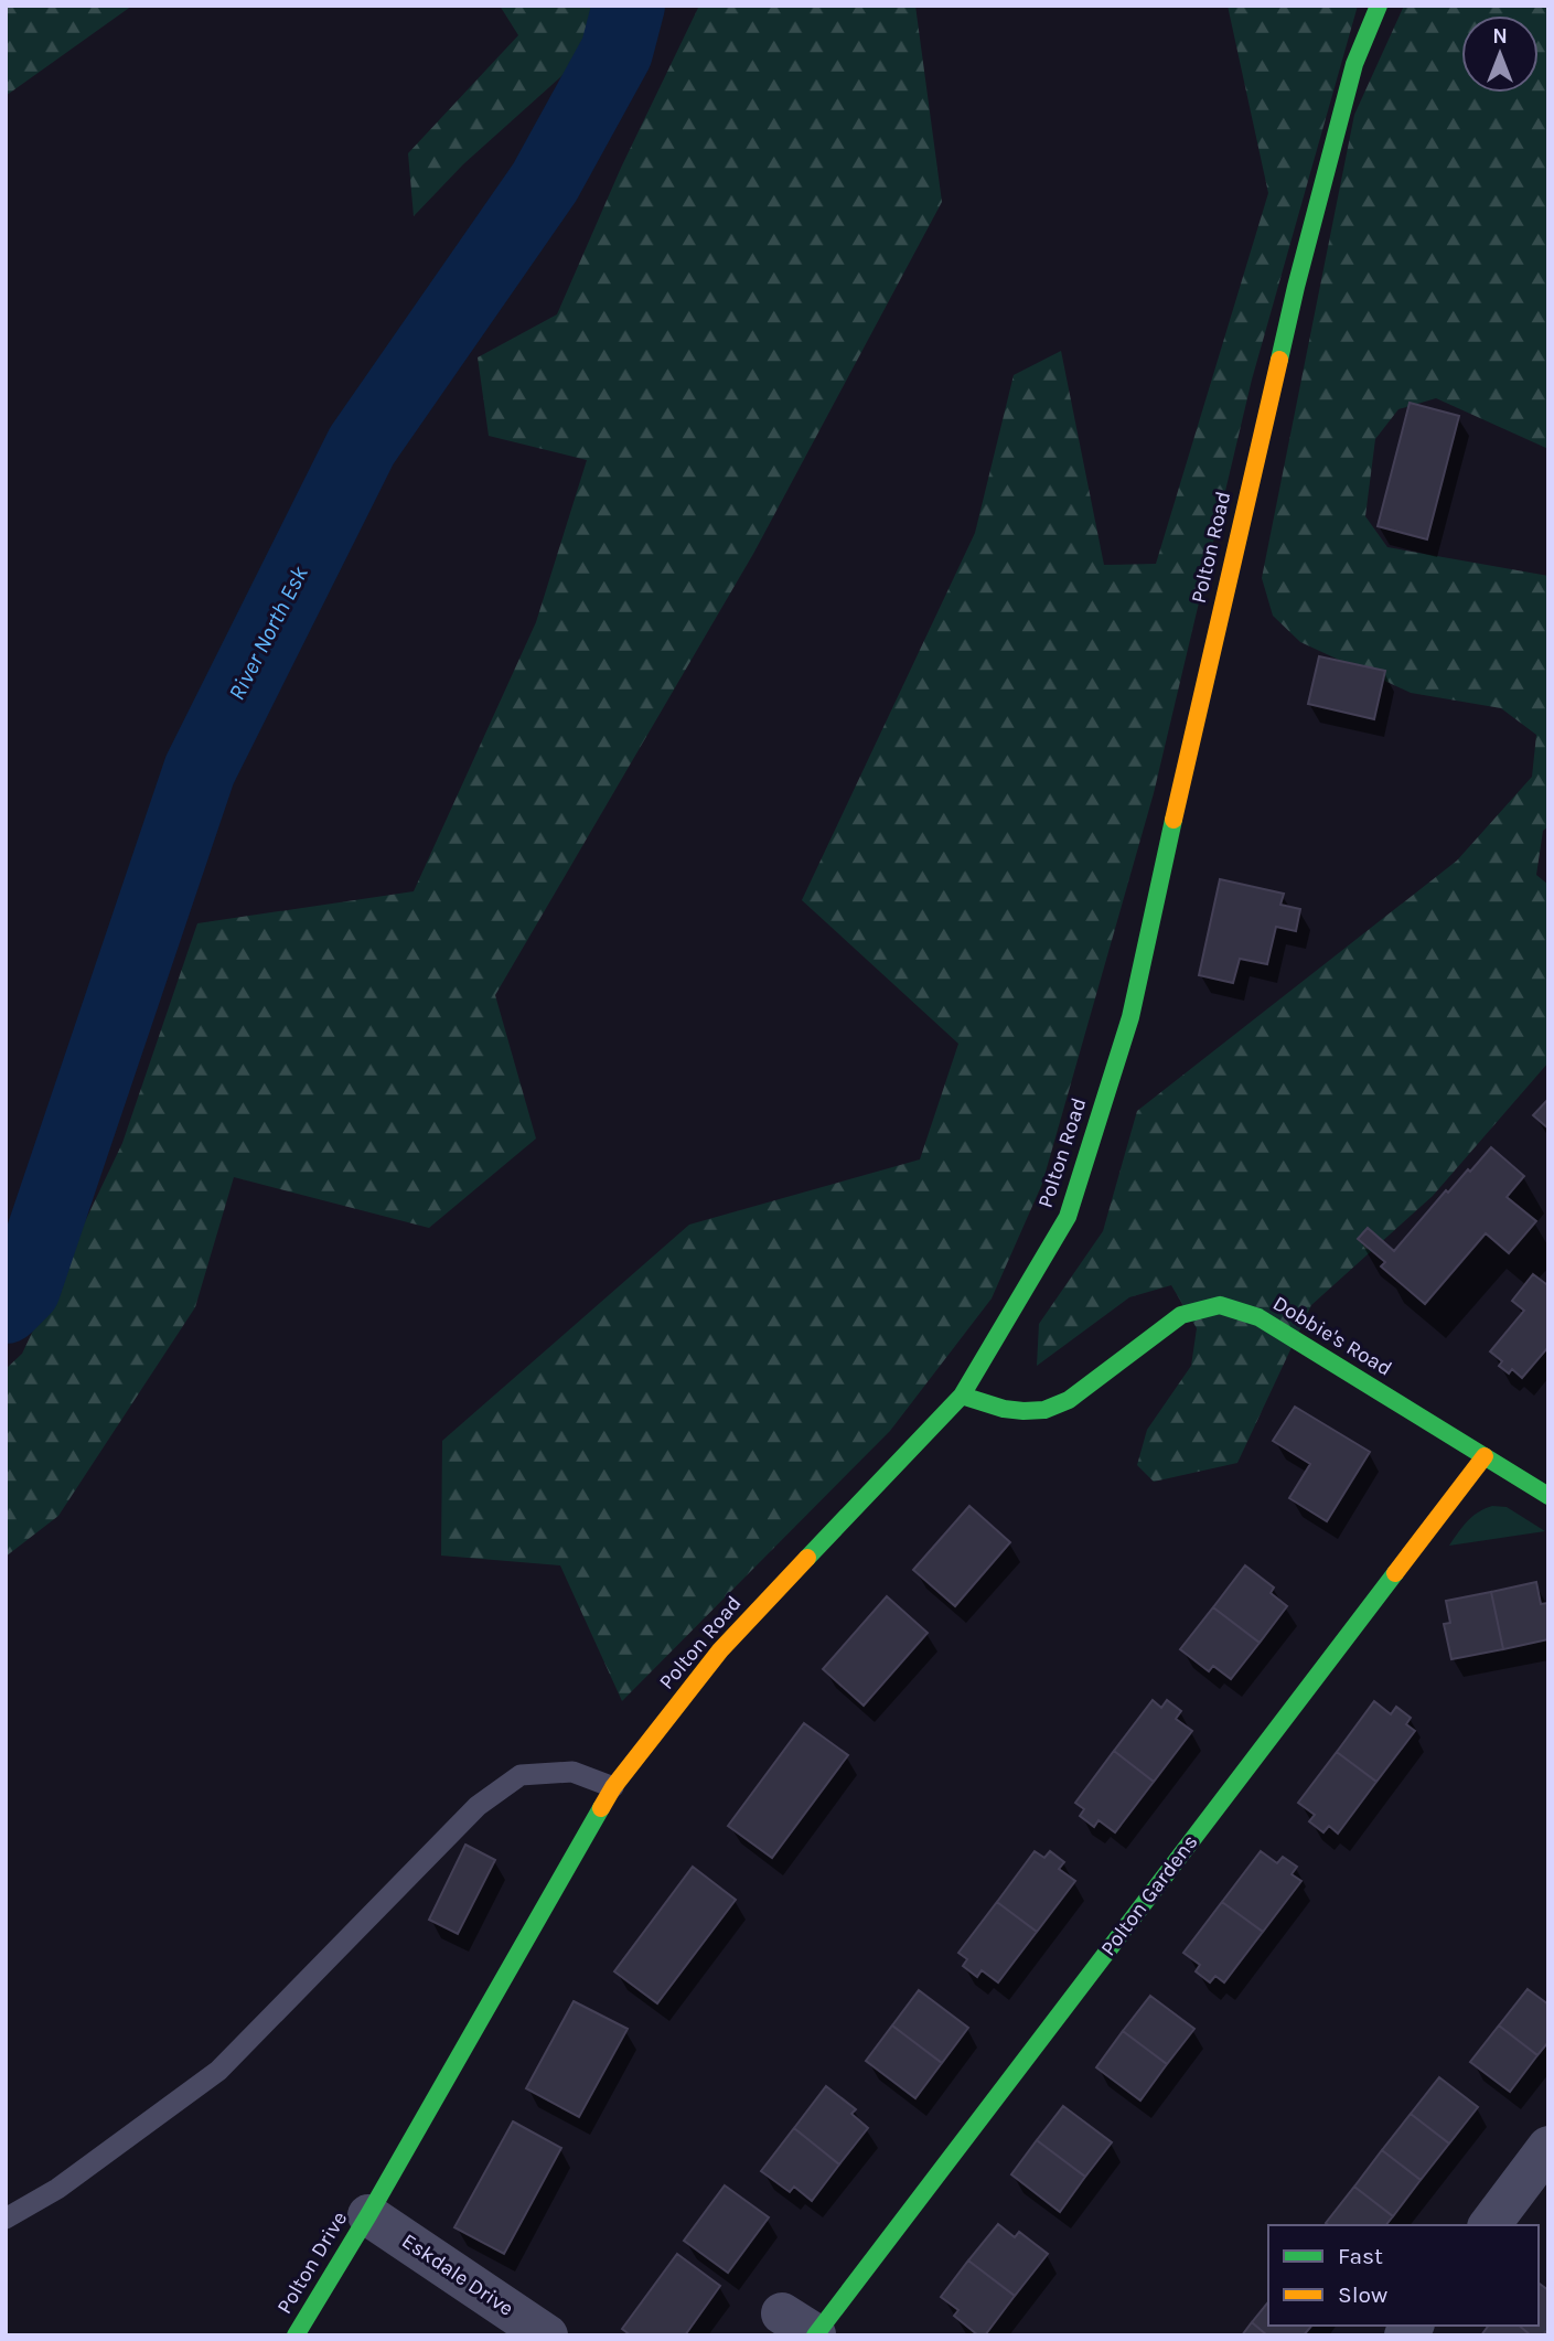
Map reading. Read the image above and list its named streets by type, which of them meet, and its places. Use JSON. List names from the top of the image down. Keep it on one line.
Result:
{"streets":{"street":["Polton Road","Dobbie's Road","Polton Gardens","Polton Drive","Eskdale Drive"]},"crossings":[["Polton Road","Dobbie's Road"],["Polton Road","Polton Drive"],["Polton Road","Eskdale Drive"],["Dobbie's Road","Polton Gardens"],["Polton Drive","Eskdale Drive"]],"water":["River North Esk"],"legend":["Fast","Slow"],"north":"top"}
